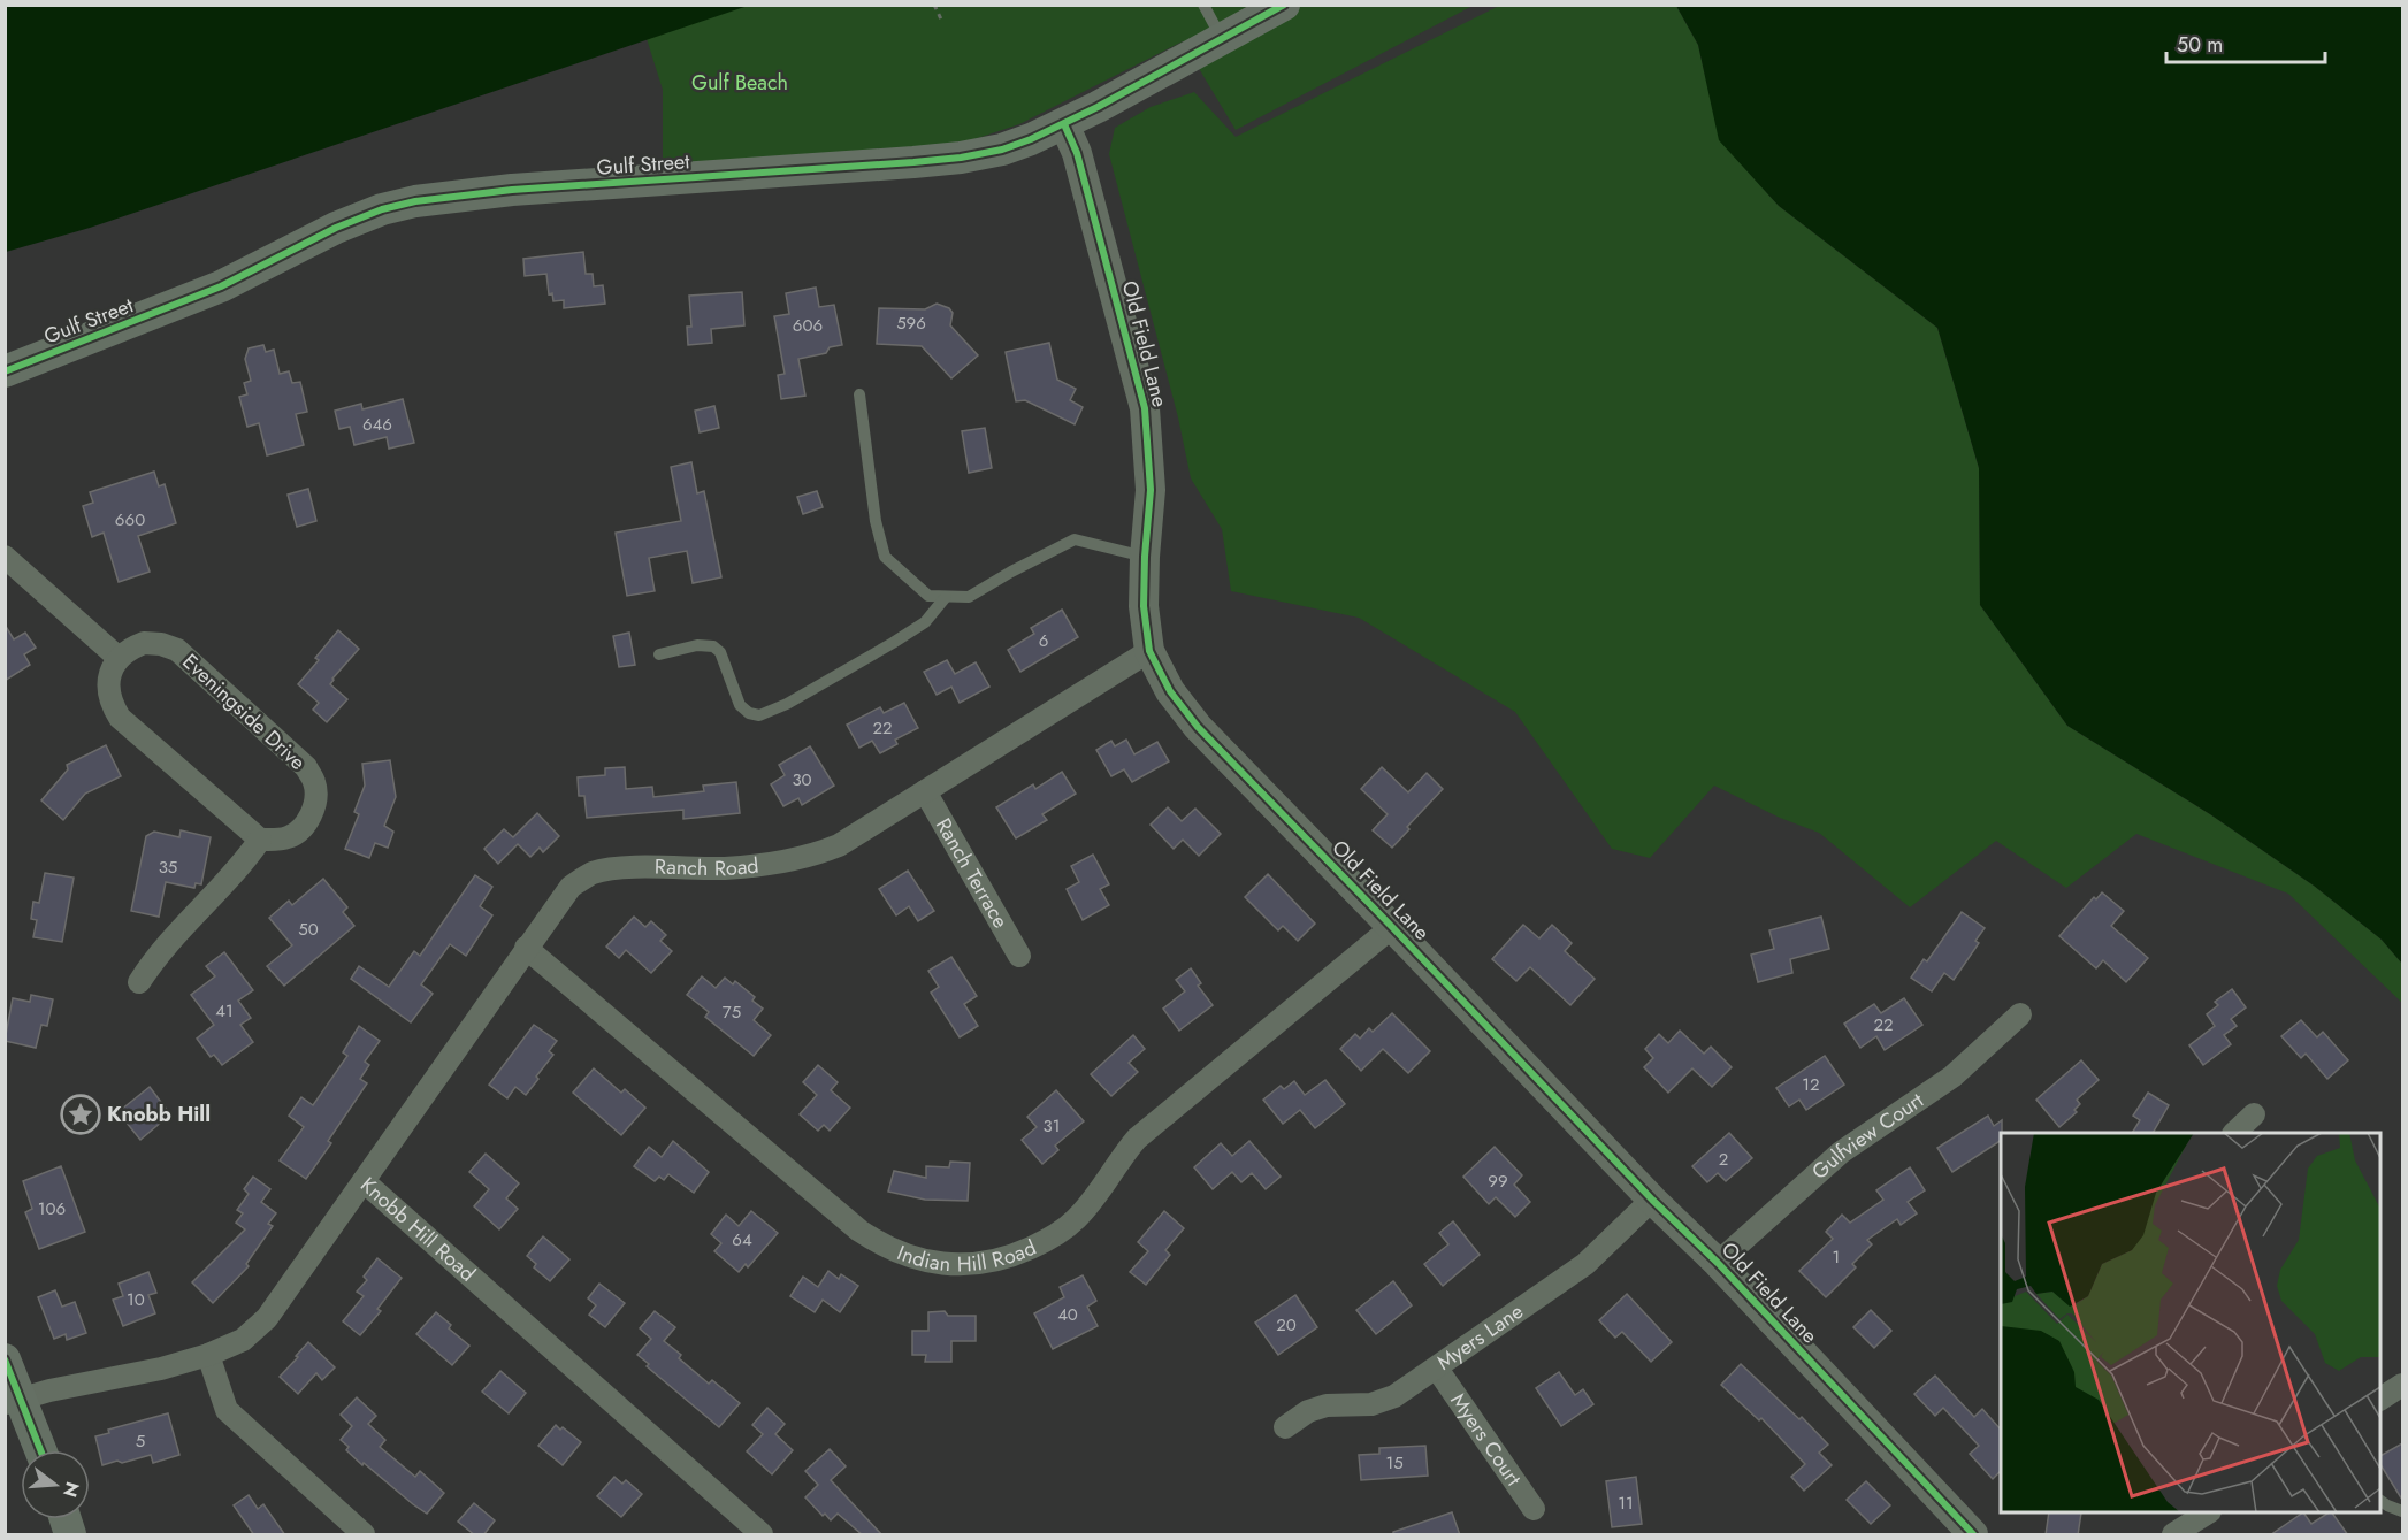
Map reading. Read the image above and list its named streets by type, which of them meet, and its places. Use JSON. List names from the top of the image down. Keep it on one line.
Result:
{"streets":{"main road":["Gulf Street"],"street":["Old Field Lane","Eveningside Drive","Ranch Road","Ranch Terrace","Gulfview Court","Knobb Hill Road","Indian Hill Road","Myers Lane","Myers Court"]},"crossings":[["Gulf Street","Old Field Lane"],["Old Field Lane","Ranch Road"],["Old Field Lane","Gulfview Court"],["Old Field Lane","Indian Hill Road"],["Old Field Lane","Myers Lane"],["Ranch Road","Ranch Terrace"],["Ranch Road","Knobb Hill Road"],["Ranch Road","Indian Hill Road"],["Myers Lane","Myers Court"]],"parks":["Gulf Beach"],"places":{"place":["Knobb Hill"]},"house_numbers":["596","606","646","660","6","22","30","35","50","41","75","22","12","31","2","99","106","64","1","10","40","20","5","15","11"],"scale_bar":"50 m","north":"right"}
